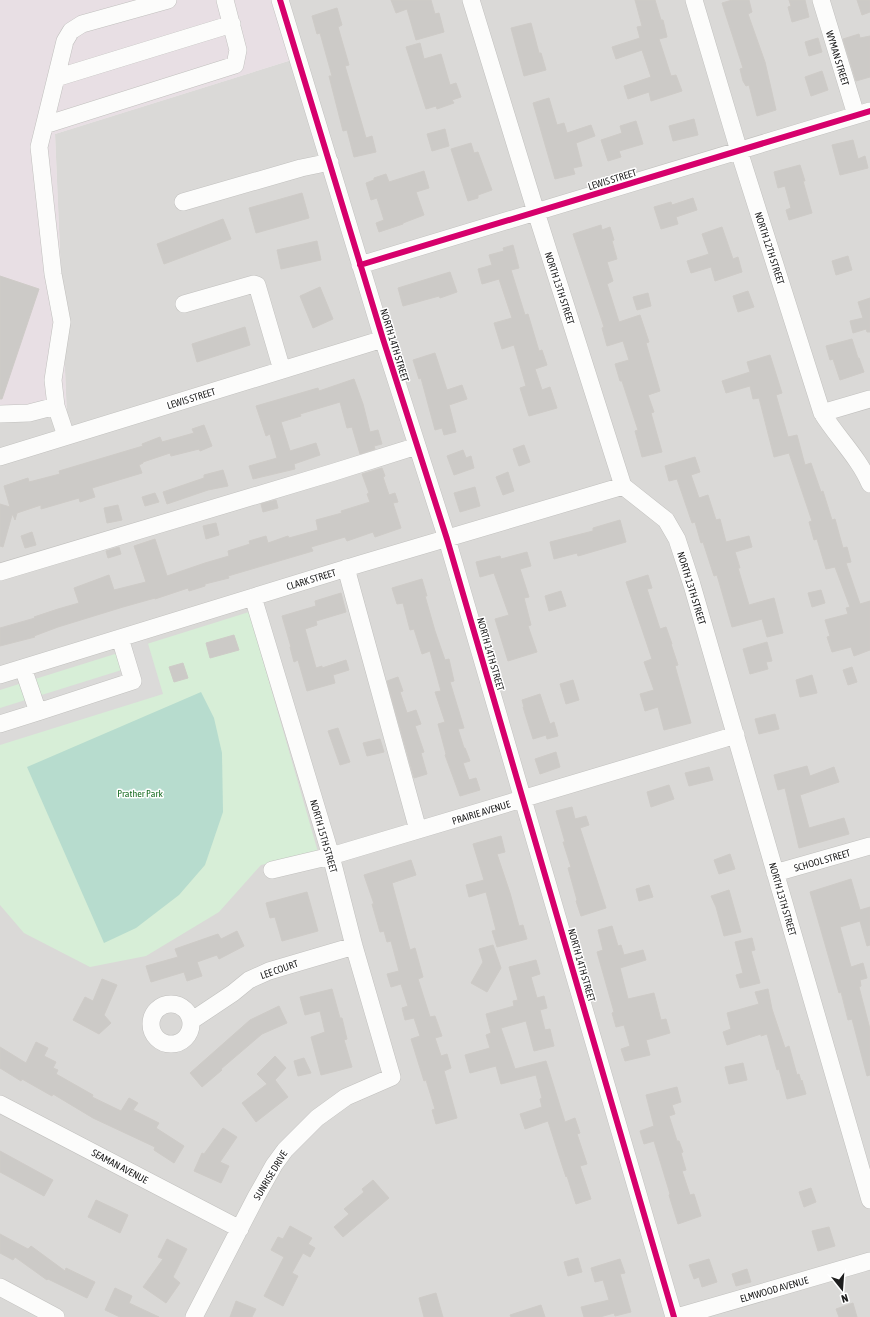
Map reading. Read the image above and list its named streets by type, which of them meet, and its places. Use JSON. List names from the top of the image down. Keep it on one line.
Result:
{"streets":{"street":["WYMAN STREET","LEWIS STREET","NORTH 12TH STREET","NORTH 13TH STREET","NORTH 14TH STREET","CLARK STREET","PRAIRIE AVENUE","NORTH 15TH STREET","SCHOOL STREET","LEE COURT","SEAMAN AVENUE","SUNRISE DRIVE","ELMWOOD AVENUE"]},"crossings":[["WYMAN STREET","LEWIS STREET"],["LEWIS STREET","NORTH 12TH STREET"],["LEWIS STREET","NORTH 13TH STREET"],["LEWIS STREET","NORTH 14TH STREET"],["NORTH 13TH STREET","CLARK STREET"],["NORTH 13TH STREET","PRAIRIE AVENUE"],["NORTH 13TH STREET","SCHOOL STREET"],["NORTH 14TH STREET","CLARK STREET"],["NORTH 14TH STREET","PRAIRIE AVENUE"],["NORTH 14TH STREET","ELMWOOD AVENUE"],["CLARK STREET","NORTH 15TH STREET"],["PRAIRIE AVENUE","NORTH 15TH STREET"],["NORTH 15TH STREET","LEE COURT"],["NORTH 15TH STREET","SUNRISE DRIVE"],["SEAMAN AVENUE","SUNRISE DRIVE"]],"parks":["Prather Park"],"north":"bottom"}
